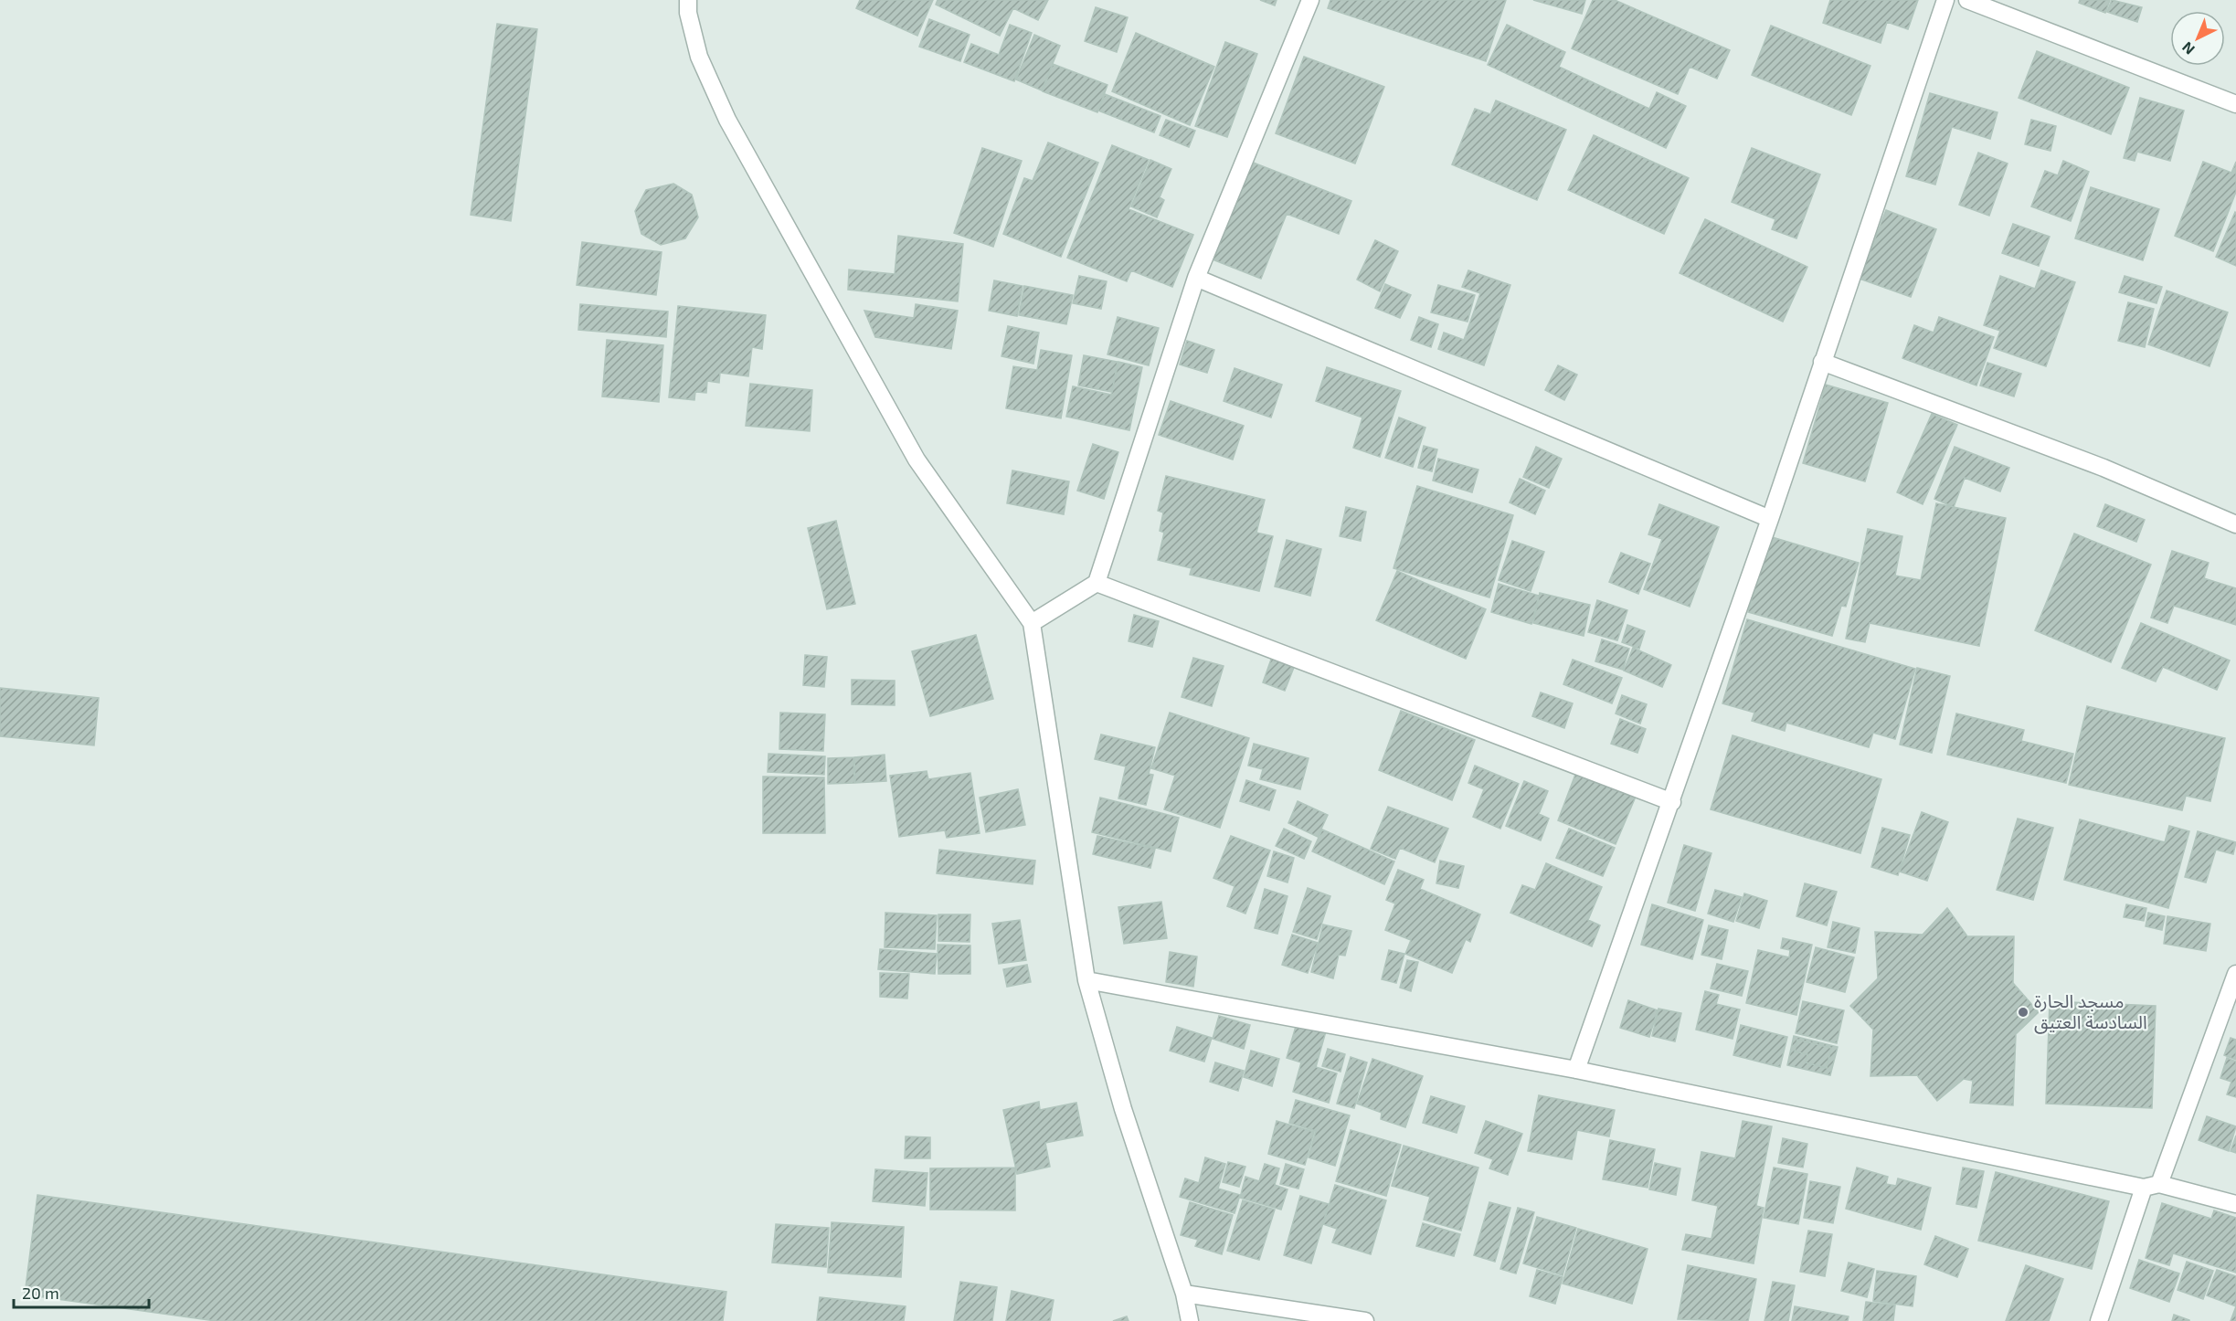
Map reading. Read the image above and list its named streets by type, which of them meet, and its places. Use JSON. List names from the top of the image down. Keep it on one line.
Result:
{"places":["مسجد الحارة السادسة العتيق"],"scale_bar":"20 m","north":"bottom left"}
